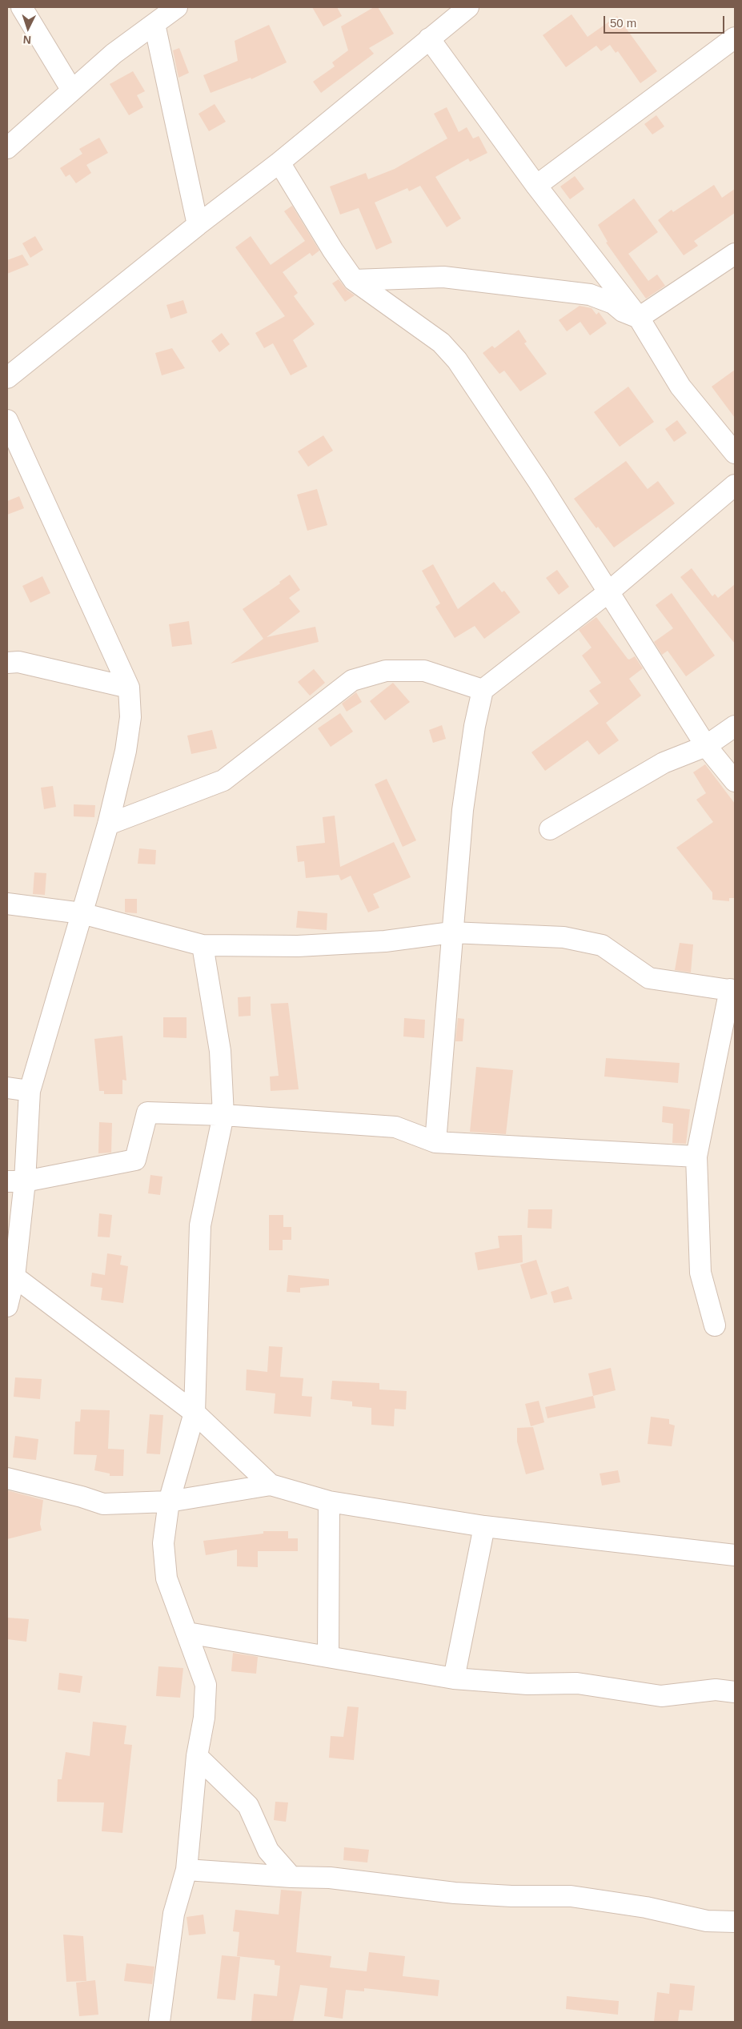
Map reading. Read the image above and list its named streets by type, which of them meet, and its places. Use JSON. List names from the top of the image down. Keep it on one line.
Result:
{"scale_bar":"50 m","north":"bottom"}
